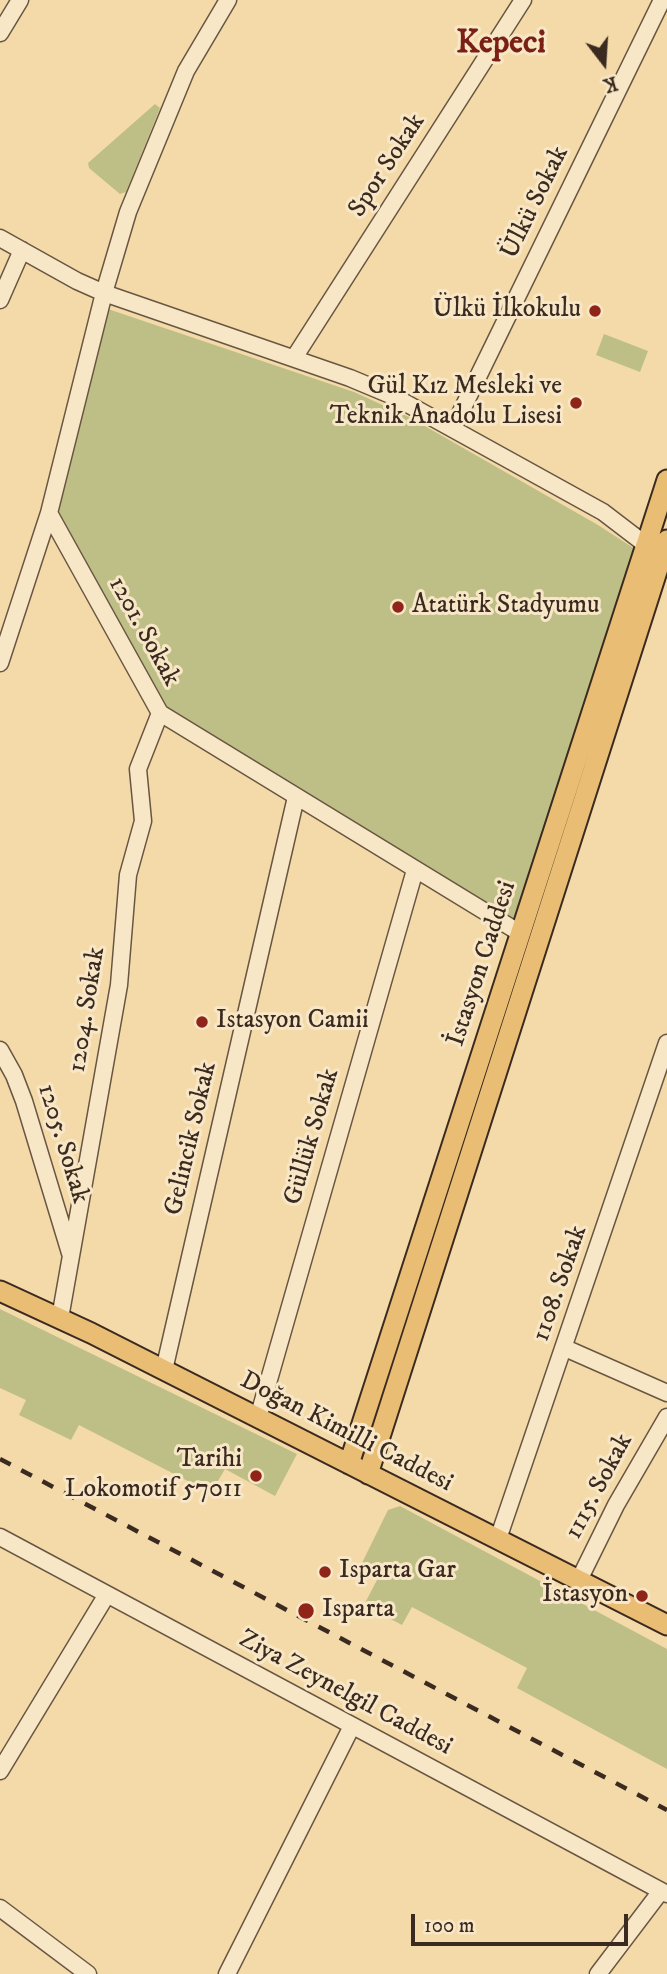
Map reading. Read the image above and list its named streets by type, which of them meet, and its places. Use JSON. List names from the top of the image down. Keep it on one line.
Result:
{"streets":{"main road":["İstasyon Caddesi","Doğan Kimilli Caddesi"],"street":["Spor Sokak","Ülkü Sokak","1201. Sokak","1204. Sokak","Güllük Sokak","Gelincik Sokak","1205. Sokak","1108. Sokak","1115. Sokak","Ziya Zeynelgil Caddesi"]},"crossings":[["1201. Sokak","İstasyon Caddesi"],["1201. Sokak","1204. Sokak"],["1201. Sokak","Güllük Sokak"],["1201. Sokak","Gelincik Sokak"],["İstasyon Caddesi","Doğan Kimilli Caddesi"],["1204. Sokak","1205. Sokak"],["1204. Sokak","Doğan Kimilli Caddesi"],["Güllük Sokak","Doğan Kimilli Caddesi"],["Gelincik Sokak","Doğan Kimilli Caddesi"],["1108. Sokak","Doğan Kimilli Caddesi"],["Doğan Kimilli Caddesi","1115. Sokak"]],"districts":["Kepeci"],"places":["Ülkü İlkokulu","Gül Kız Mesleki ve Teknik Anadolu Lisesi","Atatürk Stadyumu","Istasyon Camii","Tarihi Lokomotif 57011","Isparta Gar","İstasyon","Isparta"],"scale_bar":"100 m","north":"bottom"}
